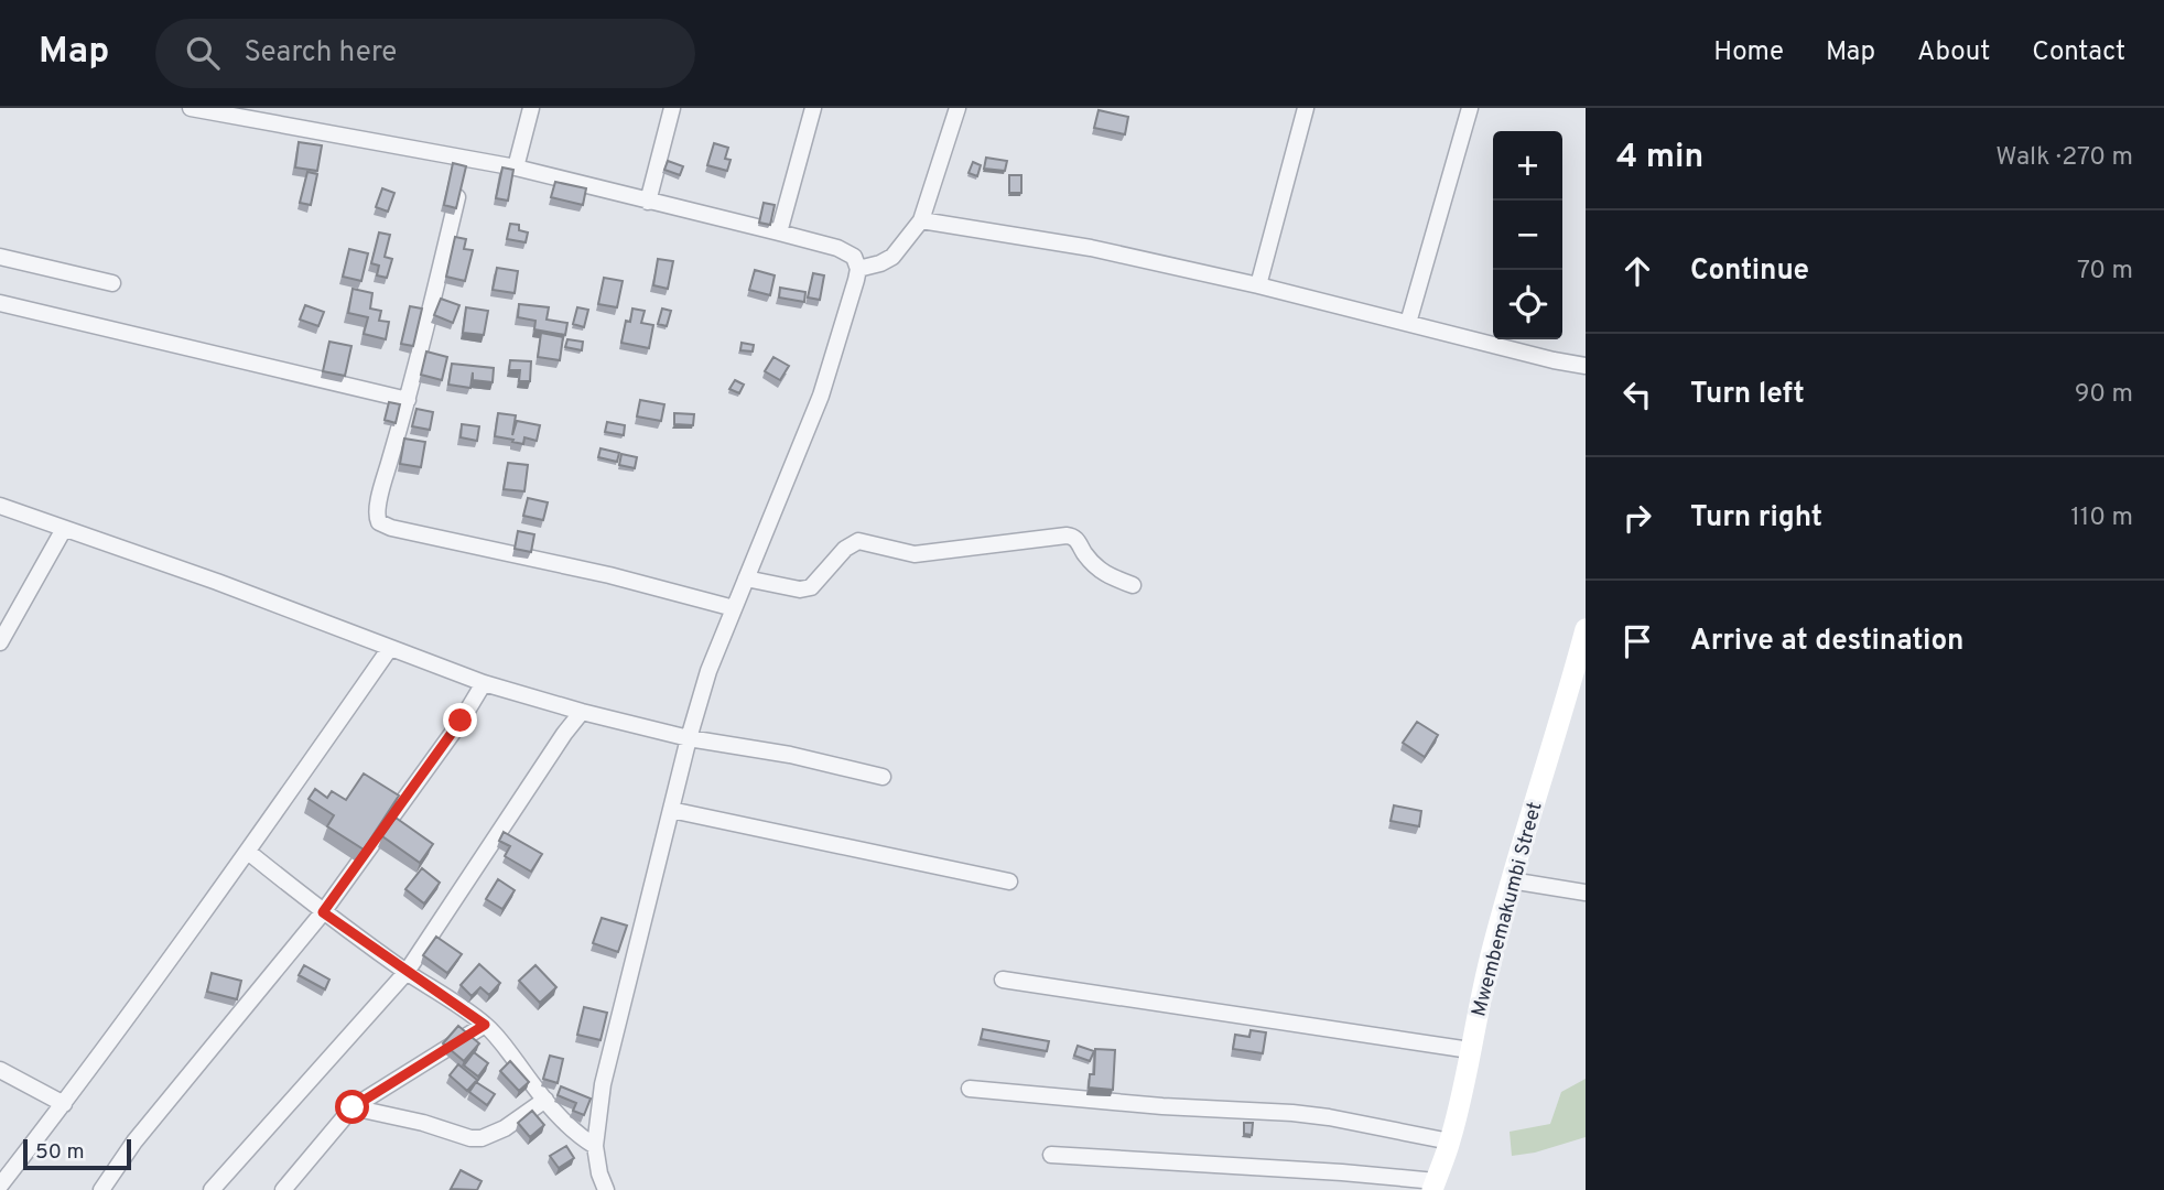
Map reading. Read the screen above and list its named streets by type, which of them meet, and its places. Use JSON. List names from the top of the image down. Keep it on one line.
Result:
{"streets":{"street":["Mwembemakumbi Street"]},"scale_bar":"50 m","page":{"header":"Map","search":"Search here","nav":["Home","Map","About","Contact"],"heading":["4 min","Walk · 270 m"],"map_buttons":["+","−"],"list":[["Continue","70 m"],["Turn left","90 m"],["Turn right","110 m"],"Arrive at destination"],"scale":"50 m"}}
